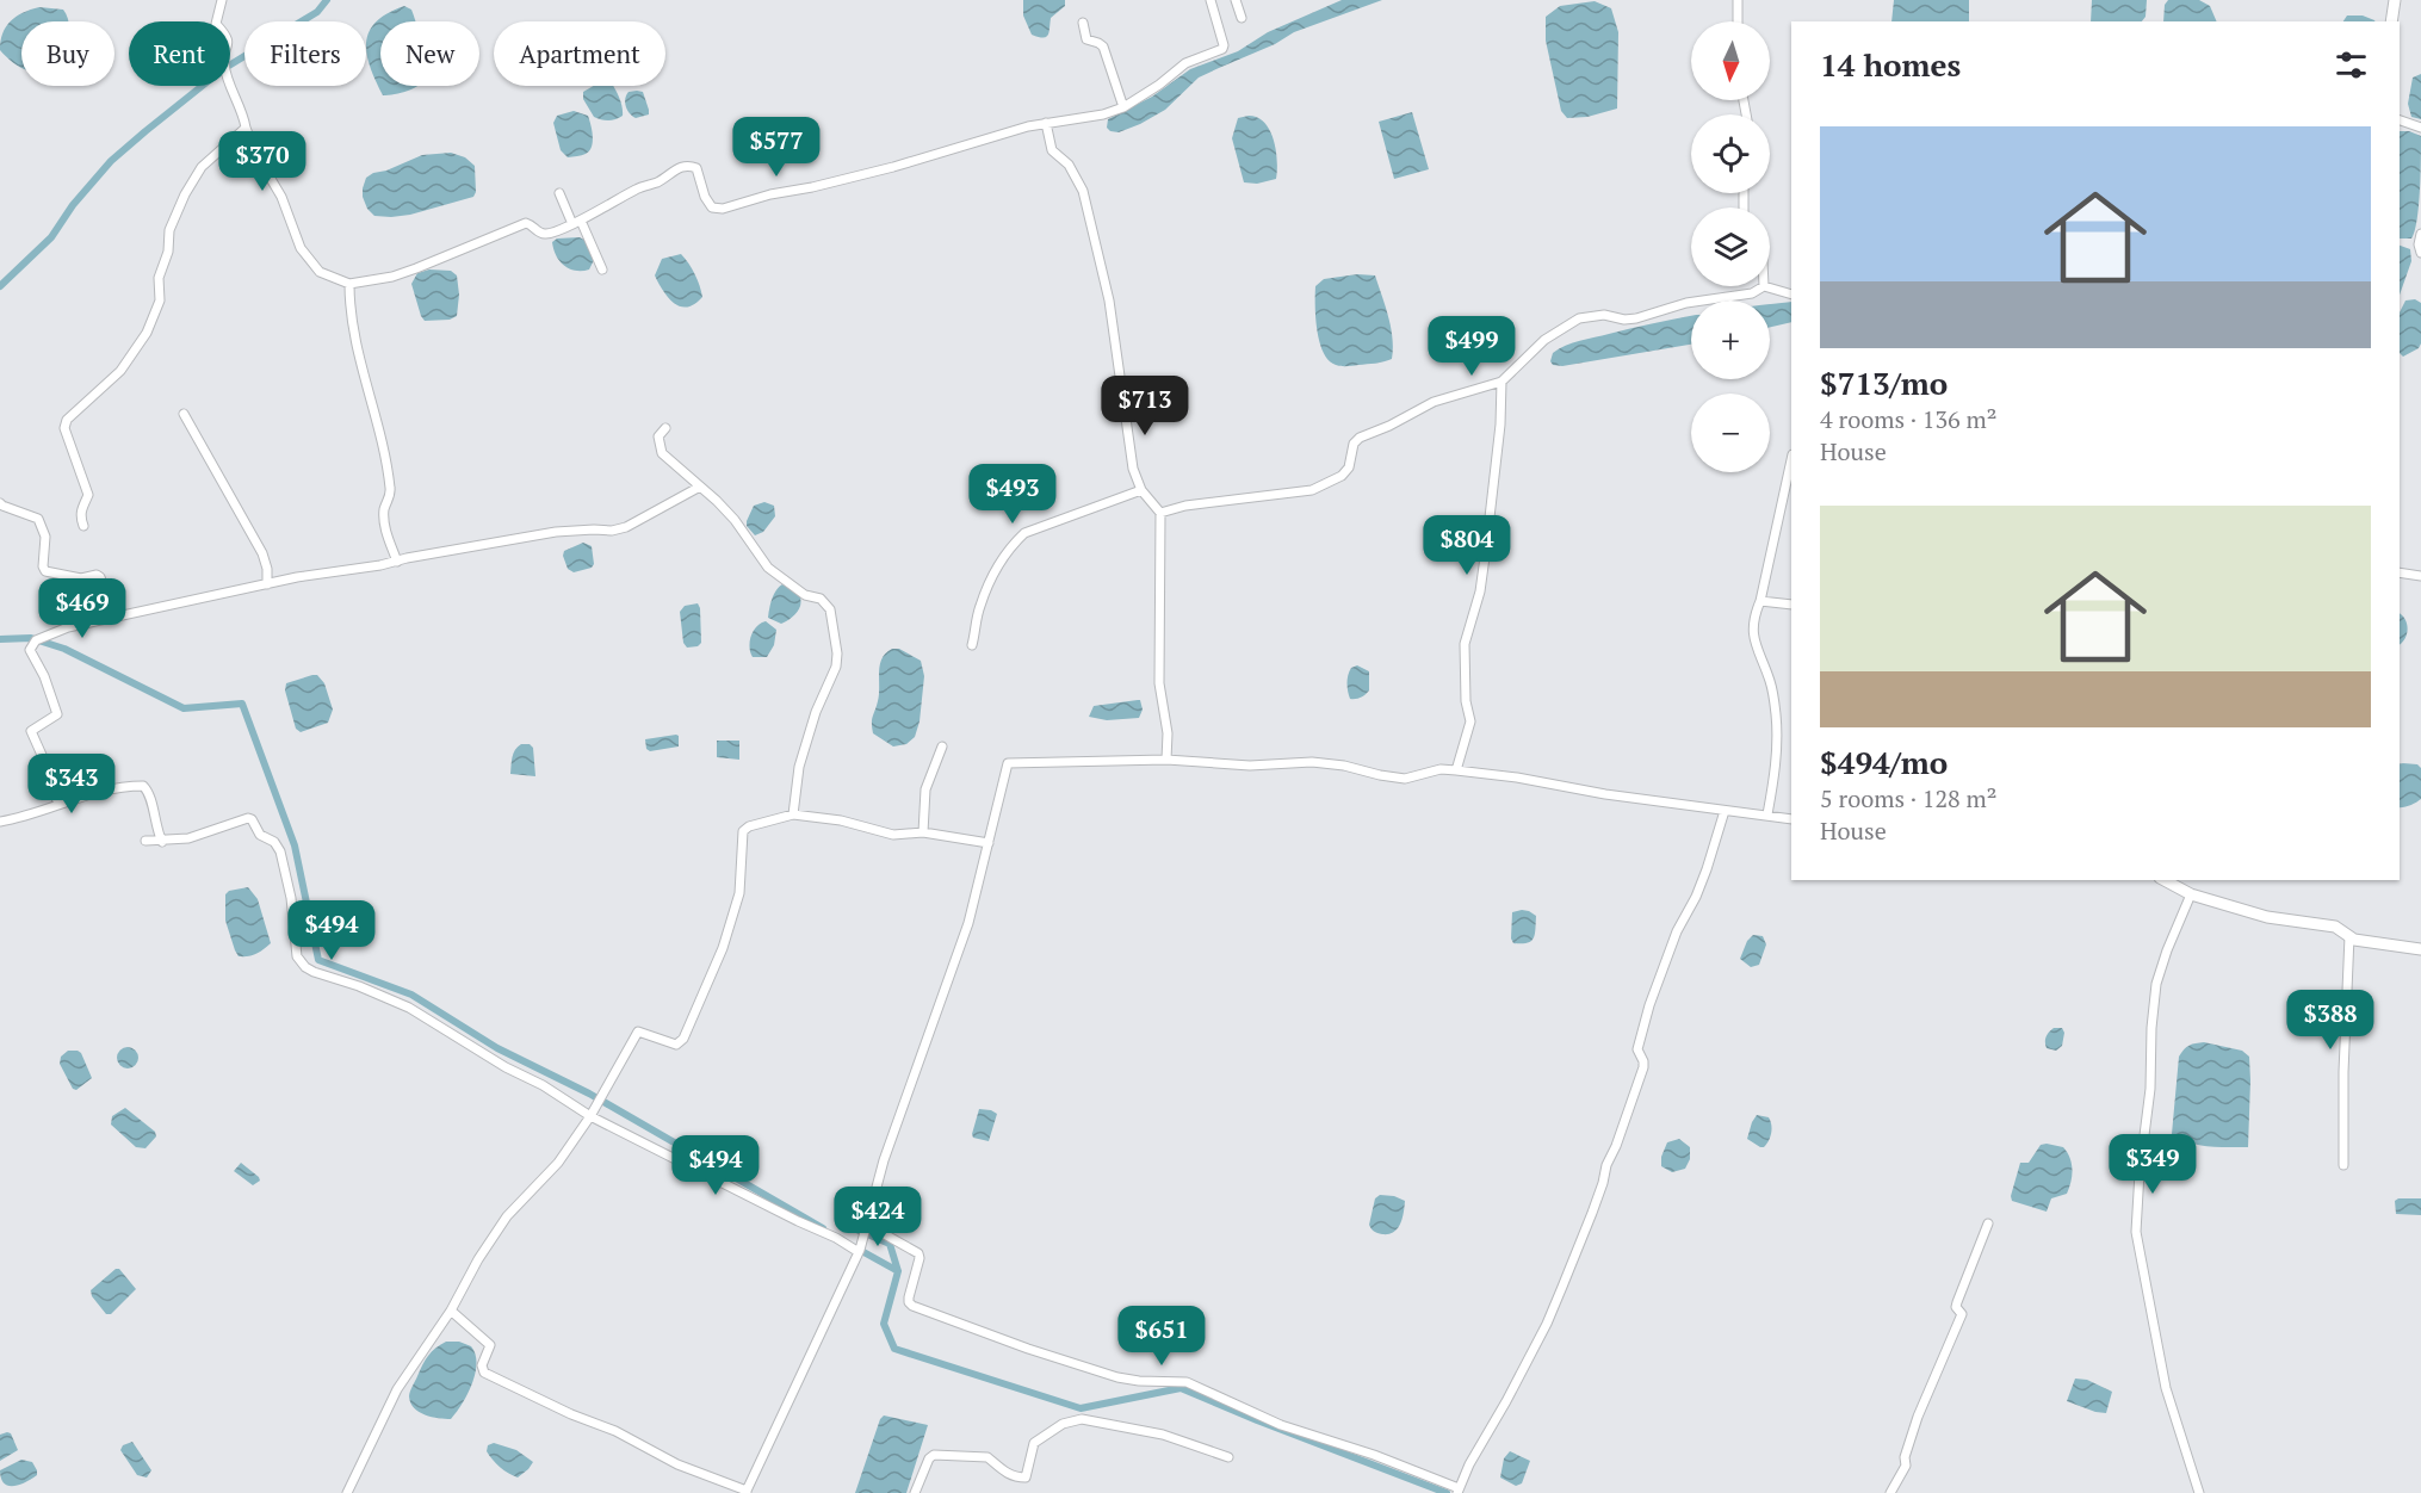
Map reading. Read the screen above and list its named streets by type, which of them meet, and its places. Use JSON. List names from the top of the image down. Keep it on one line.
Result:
{"north":"bottom","page":{"map_buttons":["+","−"],"chip":["Buy","Rent","Filters","New","Apartment"],"heading":"14 homes","list":[{"name":"$713/mo","note":"4 rooms · 136 m² · House"},{"name":"$494/mo","note":"5 rooms · 128 m² · House"}],"price":["$577","$370","$499","$713","$493","$804","$469","$343","$494","$388","$349","$494","$424","$651"]}}
